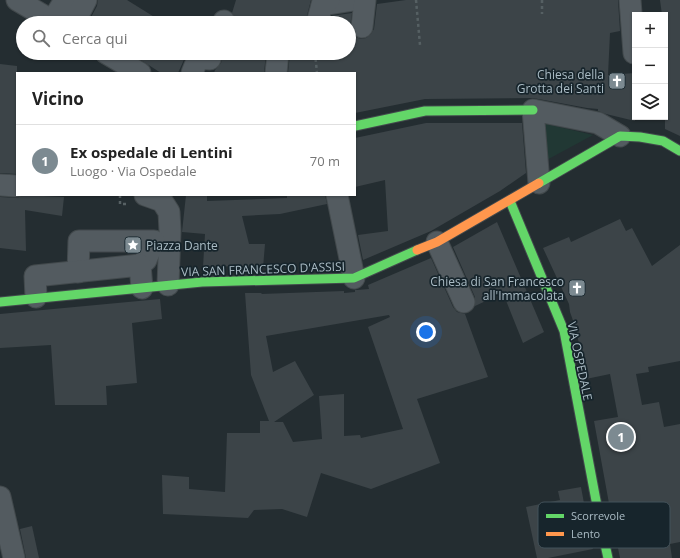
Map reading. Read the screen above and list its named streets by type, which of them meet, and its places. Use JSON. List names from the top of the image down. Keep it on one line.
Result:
{"streets":{"street":["VIA SAN FRANCESCO D'ASSISI","VIA OSPEDALE"]},"crossings":[["VIA SAN FRANCESCO D'ASSISI","VIA OSPEDALE"]],"places":{"church":["Chiesa della Grotta dei Santi","Chiesa di San Francesco all'Immacolata"],"place":["Piazza Dante"]},"legend":["Scorrevole","Lento"],"page":{"map_buttons":["+","−"],"search":"Cerca qui","heading":"Vicino","list":[{"mark":"1","name":"Ex ospedale di Lentini","note":"Luogo · Via Ospedale","value":"70 m"}],"pins":"1"}}
